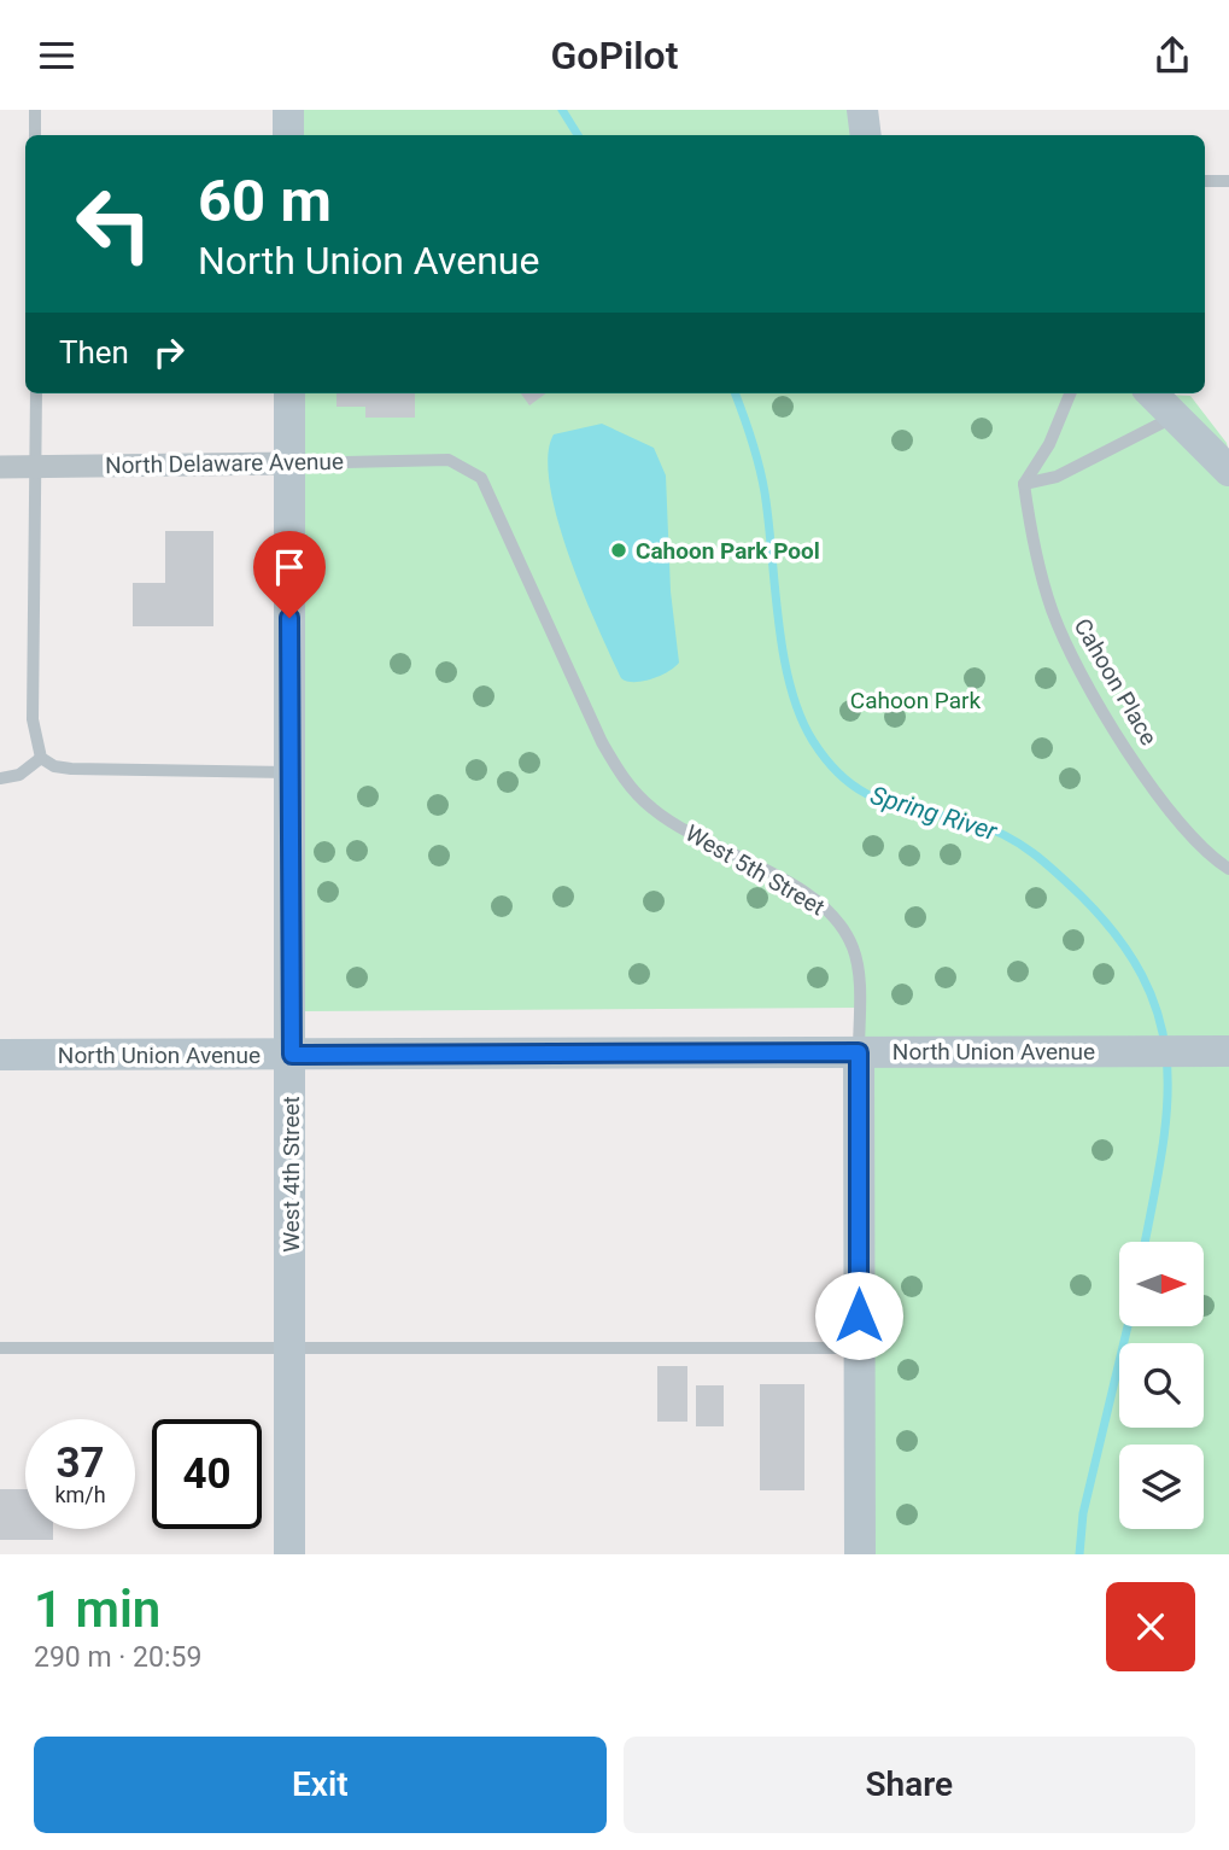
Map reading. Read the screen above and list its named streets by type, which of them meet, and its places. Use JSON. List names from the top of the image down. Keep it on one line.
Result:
{"streets":{"street":["North Delaware Avenue","West 5th Street","North Union Avenue","West 4th Street"],"lane":["Cahoon Place"]},"crossings":[["North Delaware Avenue","West 5th Street"],["North Delaware Avenue","West 4th Street"],["West 5th Street","North Union Avenue"],["North Union Avenue","West 4th Street"]],"water":["Spring River"],"parks":["Cahoon Park"],"places":["Cahoon Park Pool"],"north":"right","page":{"header":"GoPilot","turn":["60 m","North Union Avenue"],"then":"Then","speed":"37 km/h","limit":"40","heading":["1 min","290 m · 20:59"],"buttons":["Exit","Share"]}}
